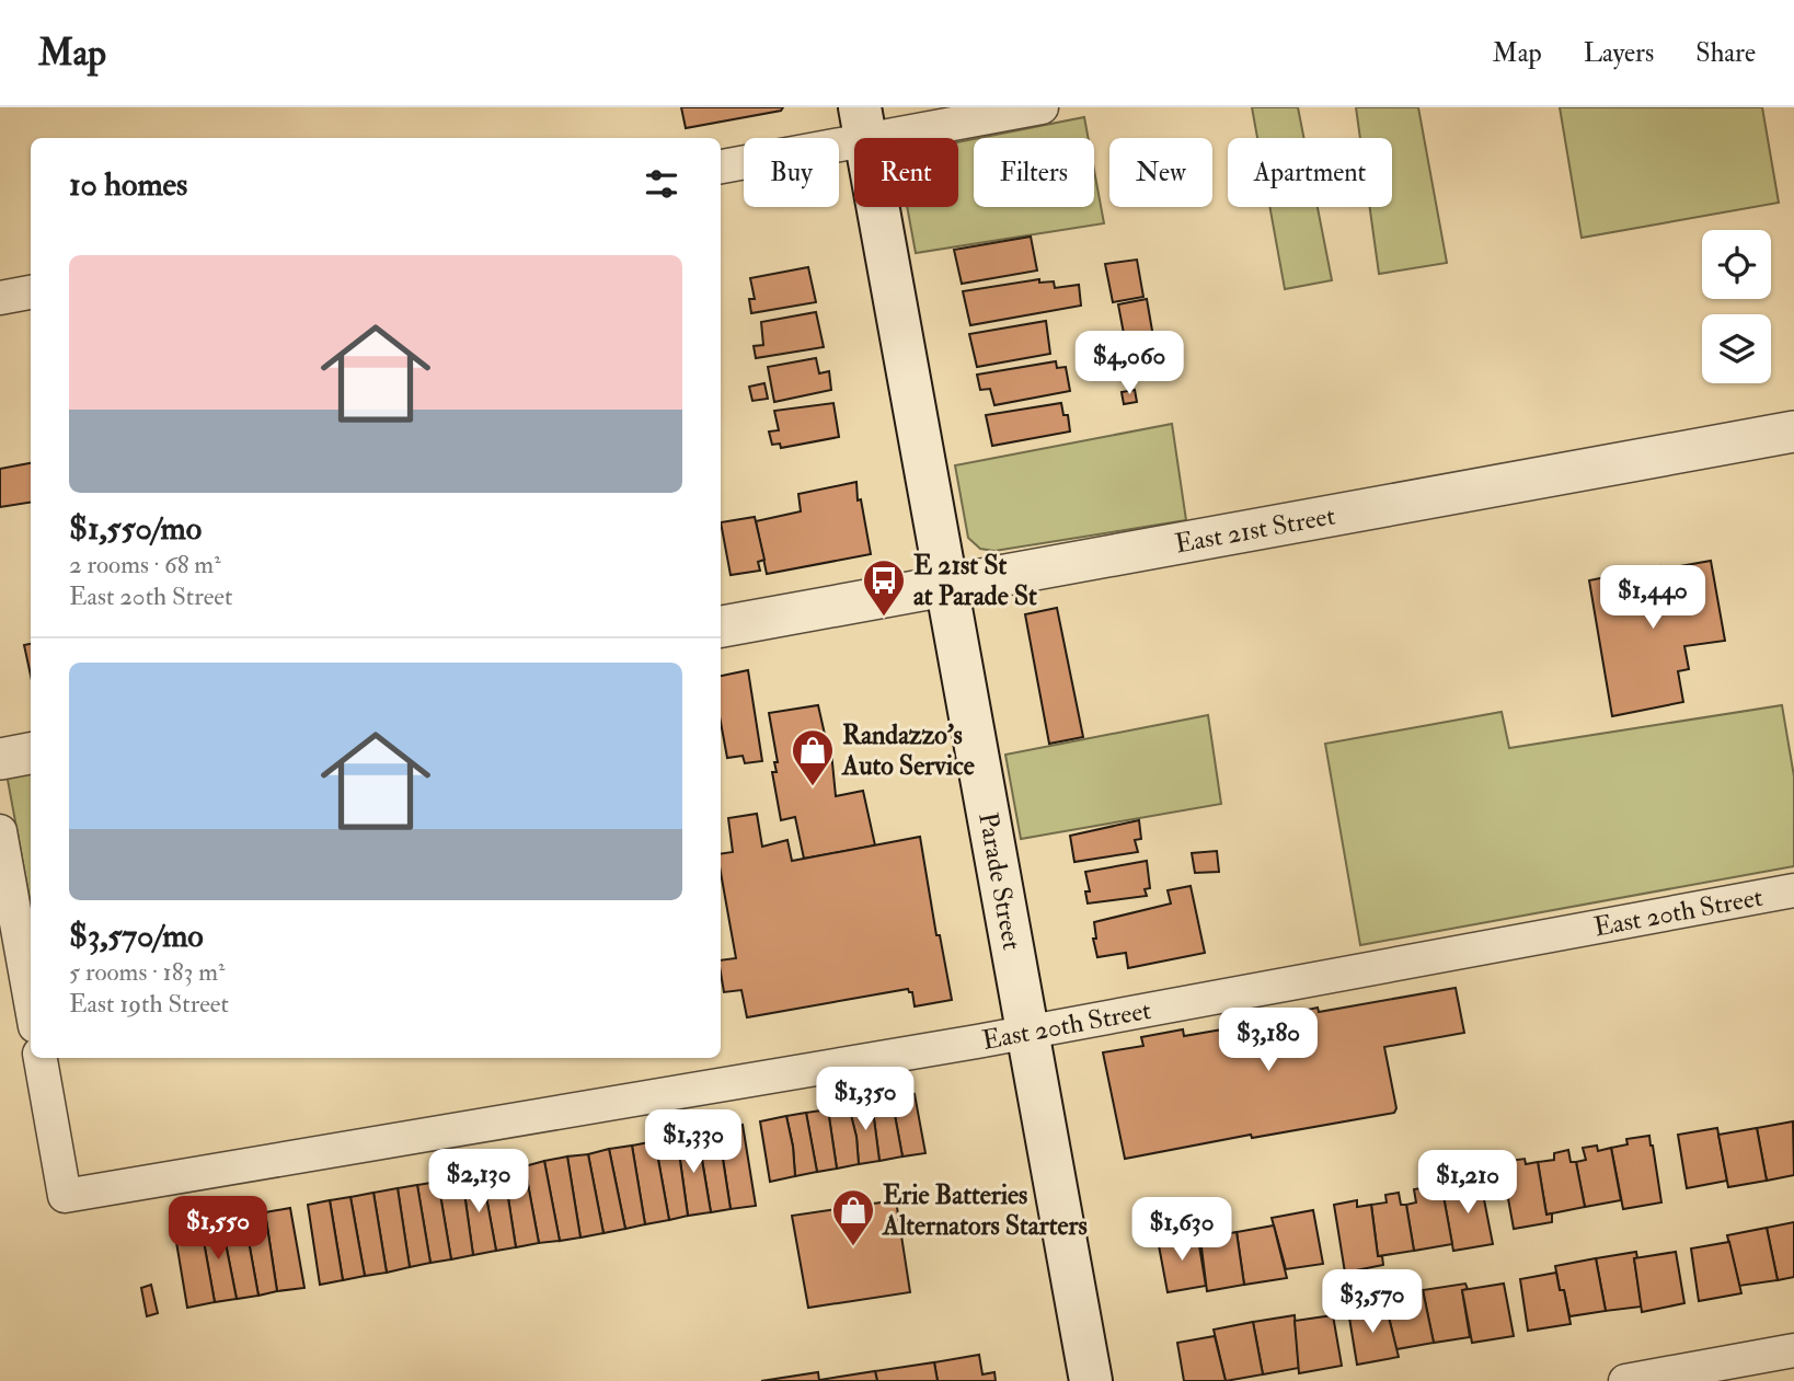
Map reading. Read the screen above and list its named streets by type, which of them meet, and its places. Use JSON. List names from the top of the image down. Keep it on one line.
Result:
{"streets":{"main road":["Parade Street"],"street":["East 21st Street","East 20th Street"]},"crossings":[["East 21st Street","Parade Street"],["Parade Street","East 20th Street"]],"places":{"bus stop":["E 21st St at Parade St"],"shop":["Randazzo's Auto Service","Erie Batteries Alternators Starters"]},"page":{"header":"Map","nav":["Map","Layers","Share"],"chip":["Buy","Rent","Filters","New","Apartment"],"heading":"10 homes","list":[{"name":"$1,550/mo","note":"2 rooms · 68 m² · East 20th Street"},{"name":"$3,570/mo","note":"5 rooms · 183 m² · East 19th Street"}],"price":["$4,060","$1,440","$3,180","$1,350","$1,330","$2,130","$1,210","$1,550","$1,630","$3,570"]}}
